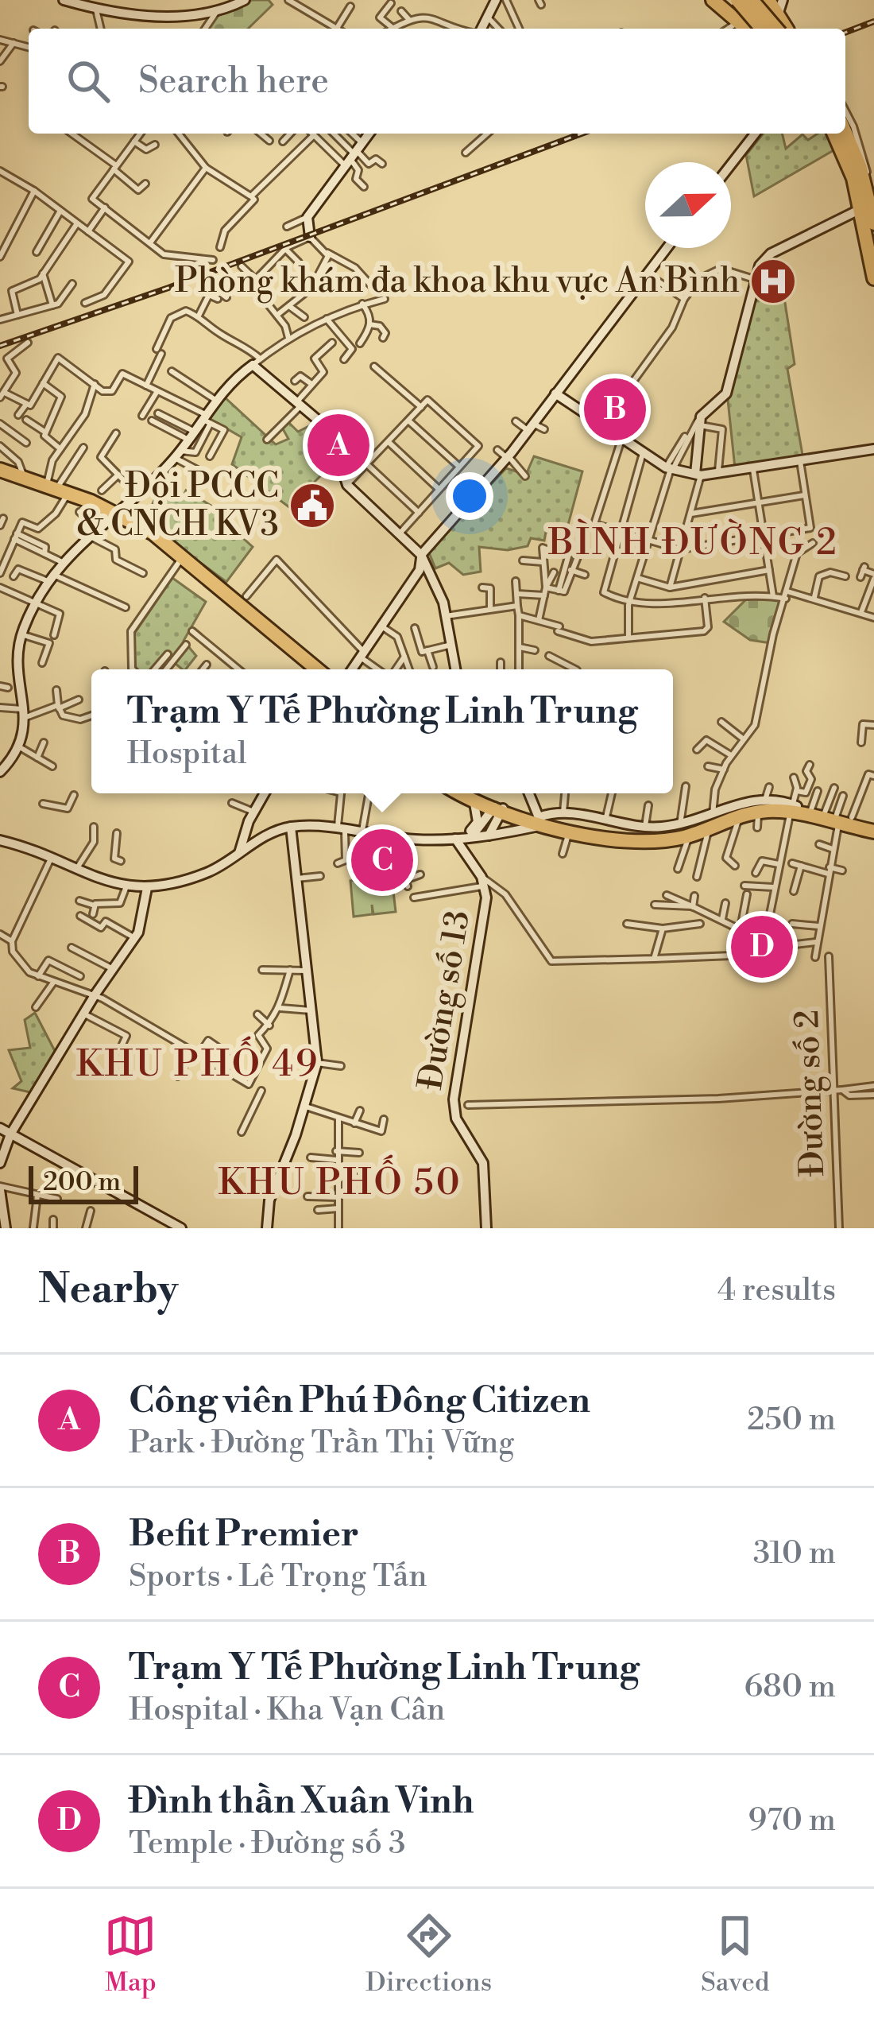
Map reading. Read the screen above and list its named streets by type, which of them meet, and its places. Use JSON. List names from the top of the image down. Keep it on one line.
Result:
{"streets":{"street":["Đường số 13","Đường số 2"]},"districts":["BÌNH ĐƯỜNG 2","KHU PHỐ 49","KHU PHỐ 50"],"places":{"hospital":["Phòng khám đa khoa khu vực An Bình"],"public building":["Đội PCCC & CNCH KV3"]},"scale_bar":"200 m","north":"right","page":{"search":"Search here","pins":["B","A","C","D"],"popup":["Trạm Y Tế Phường Linh Trung","Hospital"],"scale":"200 m","heading":["Nearby","4 results"],"list":[{"mark":"A","name":"Công viên Phú Đông Citizen","note":"Park · Đường Trần Thị Vững","value":"250 m"},{"mark":"B","name":"Befit Premier","note":"Sports · Lê Trọng Tấn","value":"310 m"},{"mark":"C","name":"Trạm Y Tế Phường Linh Trung","note":"Hospital · Kha Vạn Cân","value":"680 m"},{"mark":"D","name":"Đình thần Xuân Vinh","note":"Temple · Đường số 3","value":"970 m"}],"nav":["Map","Directions","Saved"]}}
